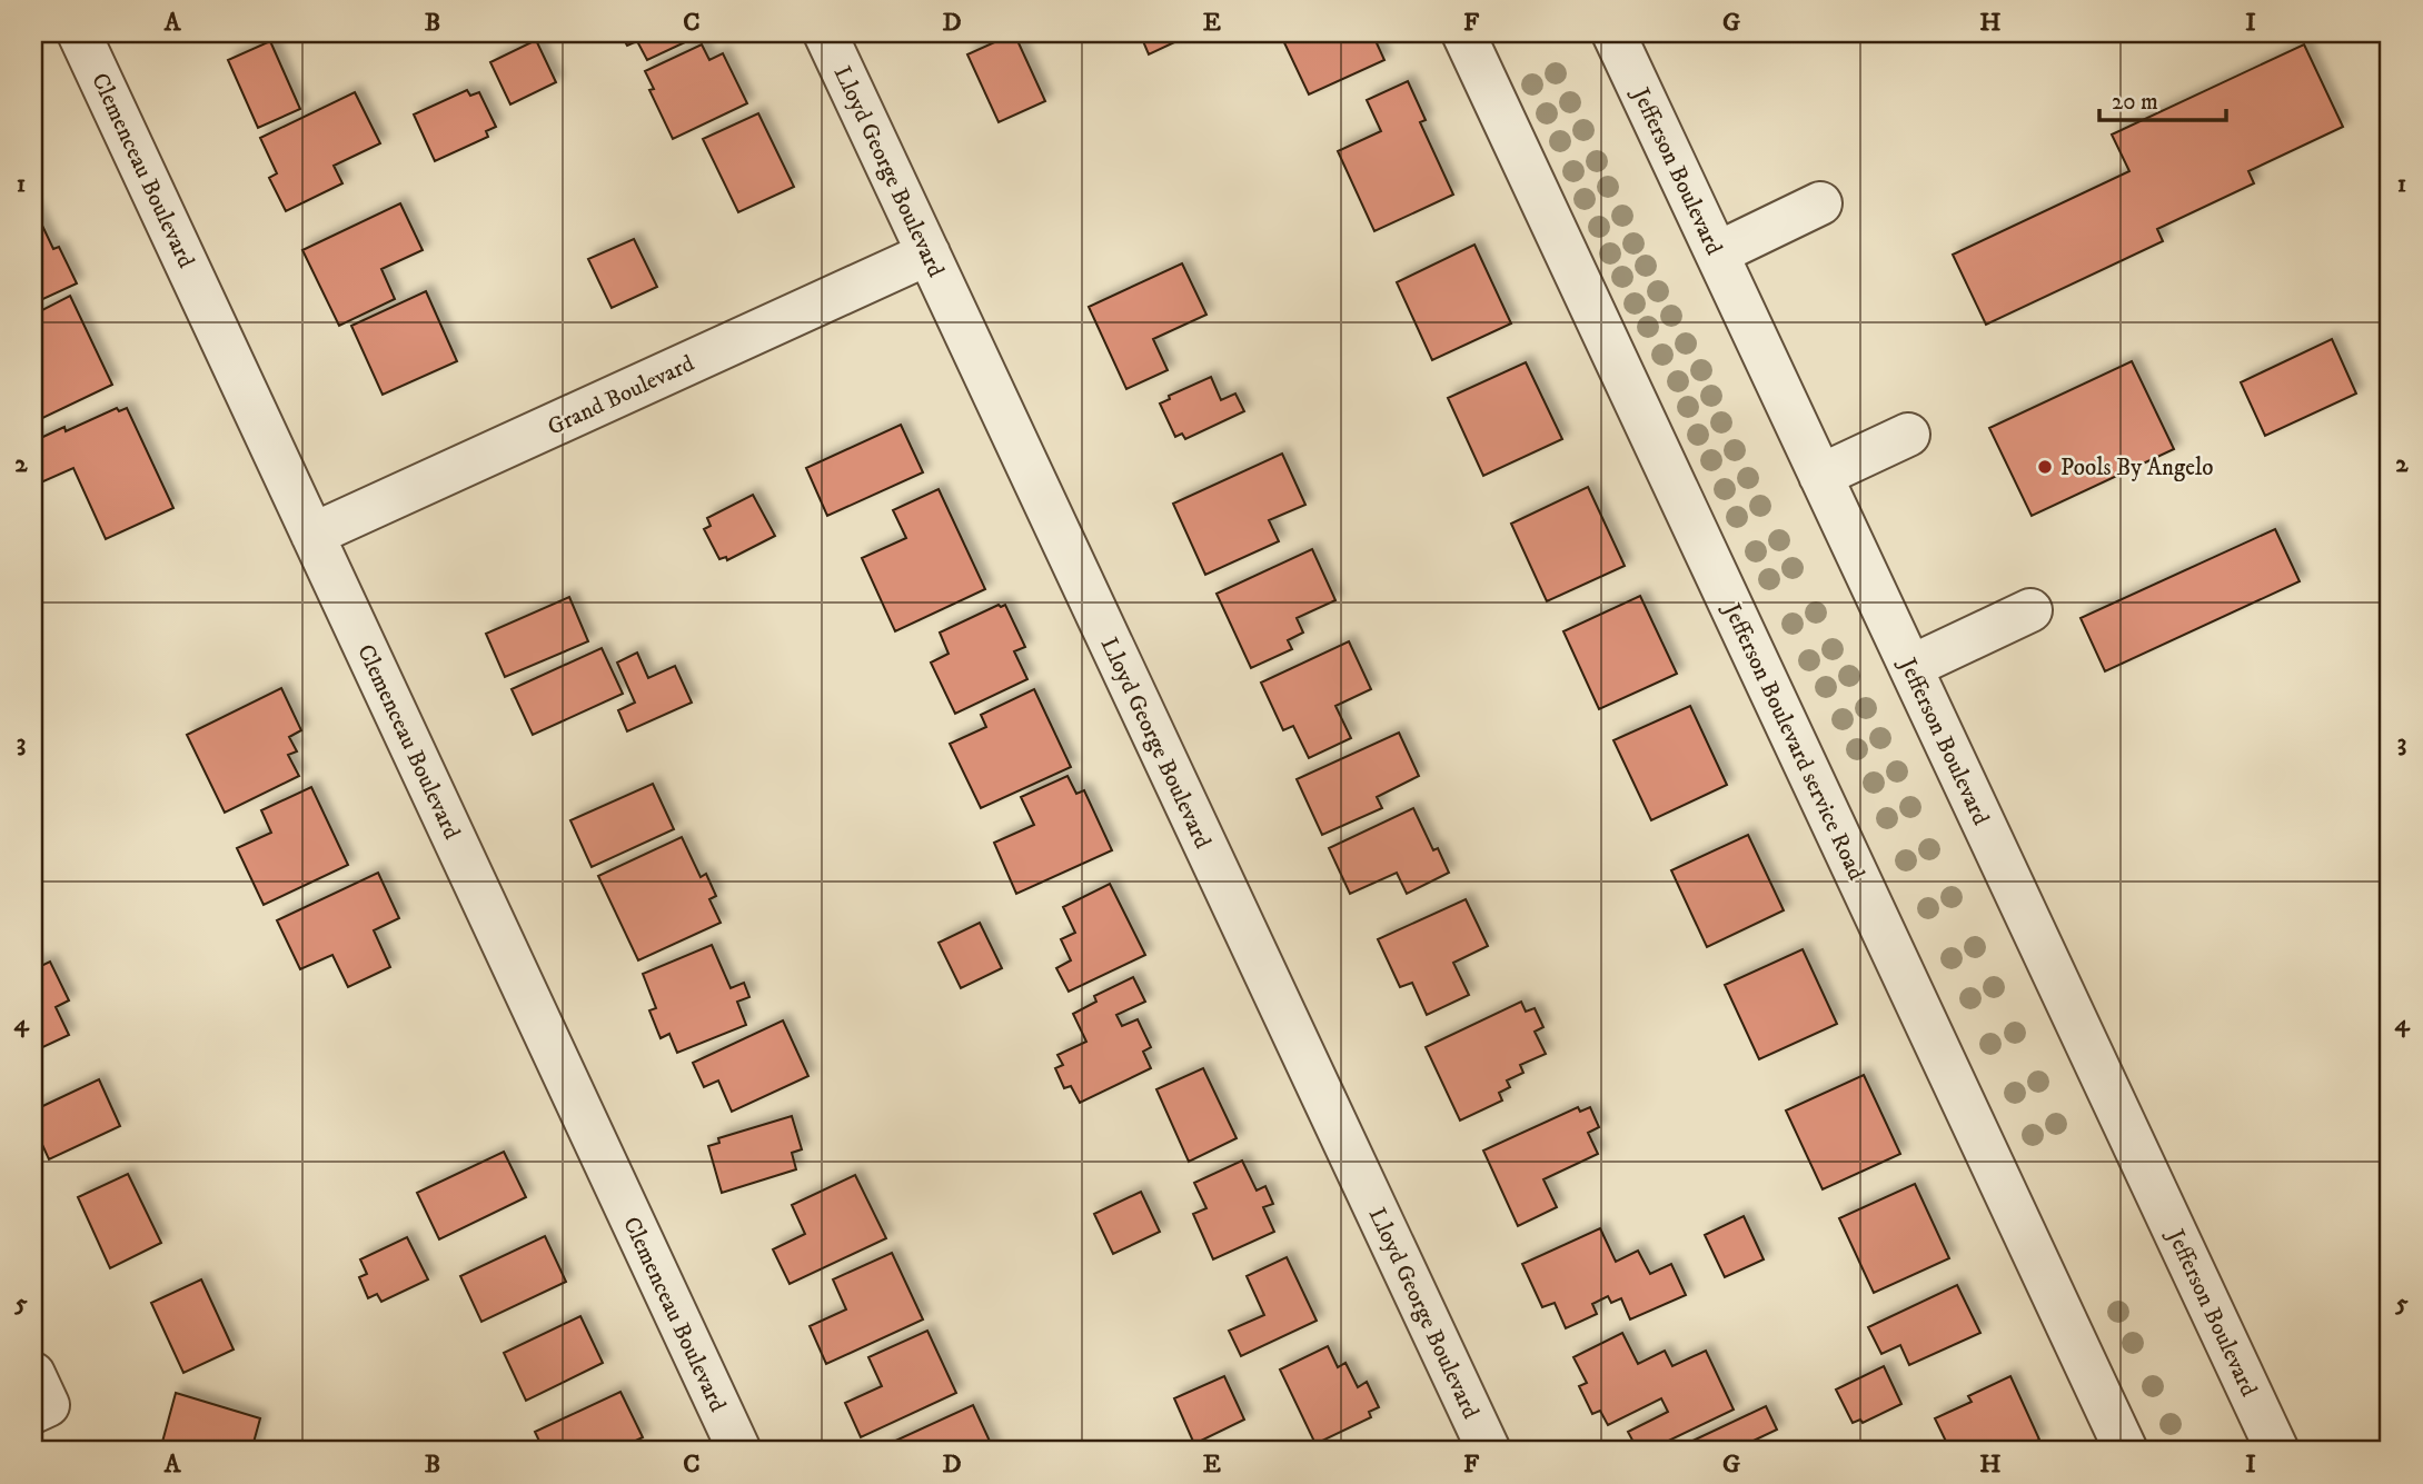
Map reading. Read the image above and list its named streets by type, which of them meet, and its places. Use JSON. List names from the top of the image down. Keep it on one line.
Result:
{"streets":{"street":["Clemenceau Boulevard","Lloyd George Boulevard","Jefferson Boulevard","Grand Boulevard","Jefferson Boulevard service Road"]},"crossings":[["Clemenceau Boulevard","Grand Boulevard"],["Lloyd George Boulevard","Grand Boulevard"]],"places":["Pools By Angelo"],"scale_bar":"20 m","grid":{"columns":["A","B","C","D","E","F","G","H","I"],"rows":["1","2","3","4","5"]}}
